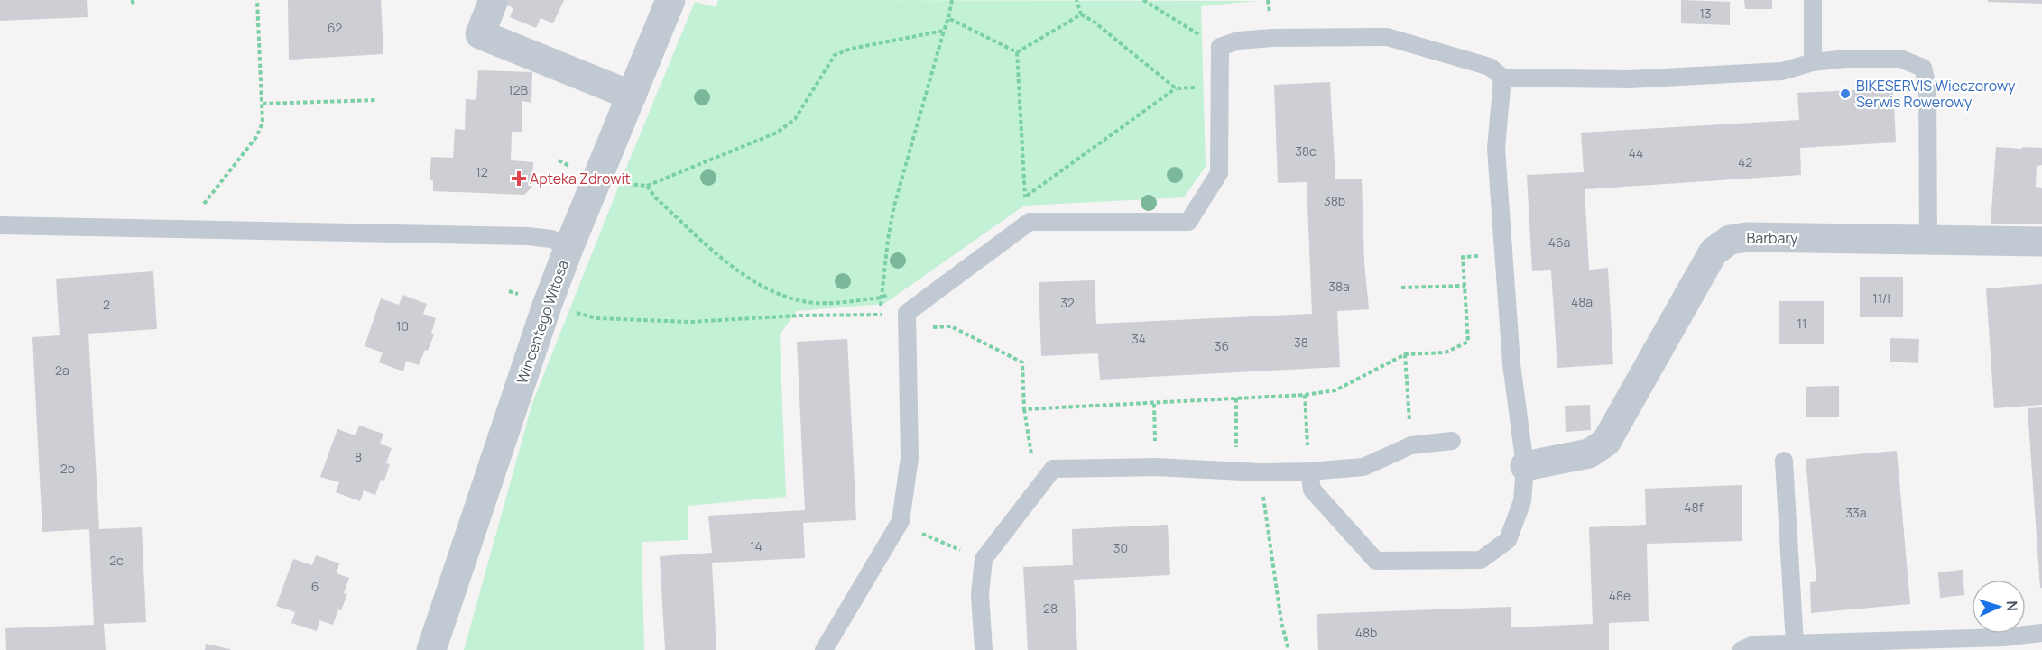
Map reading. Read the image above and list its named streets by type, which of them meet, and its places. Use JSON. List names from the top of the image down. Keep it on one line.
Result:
{"streets":{"street":["Barbary","Wincentego Witosa"]},"places":{"other":["BIKESERVIS Wieczorowy Serwis Rowerowy"],"health":["Apteka Zdrowit"]},"house_numbers":["13","62","12B","38c","44","42","12","38b","46a","38a","11/I","48a","32","2","11","10","34","38","36","2a","8","2b","48f","33a","14","30","2c","6","48e","28","48b"],"north":"right"}
